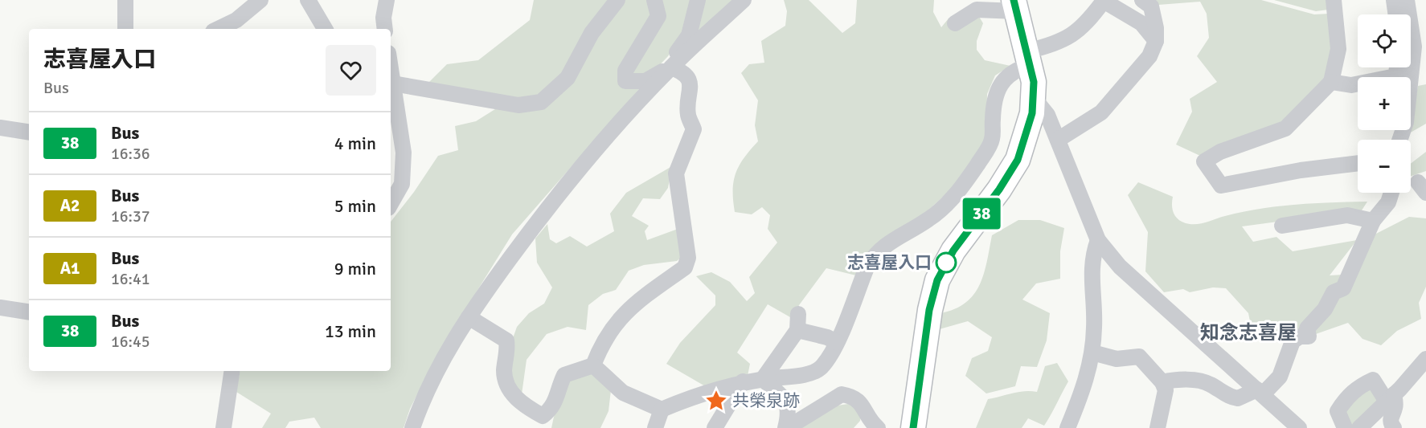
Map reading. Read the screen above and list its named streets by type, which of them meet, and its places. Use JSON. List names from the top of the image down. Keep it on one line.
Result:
{"districts":["知念志喜屋"],"places":{"other":["志喜屋入口"],"place":["共榮泉跡"]},"lines":["bus line 38"],"page":{"on_map":"38","map_buttons":["+","−"],"heading":["志喜屋入口","Bus"],"list":[{"mark":"38","name":"Bus","note":"16:36","value":"4 min"},{"mark":"A2","name":"Bus","note":"16:37","value":"5 min"},{"mark":"A1","name":"Bus","note":"16:41","value":"9 min"},{"mark":"38","name":"Bus","note":"16:45","value":"13 min"}]}}
